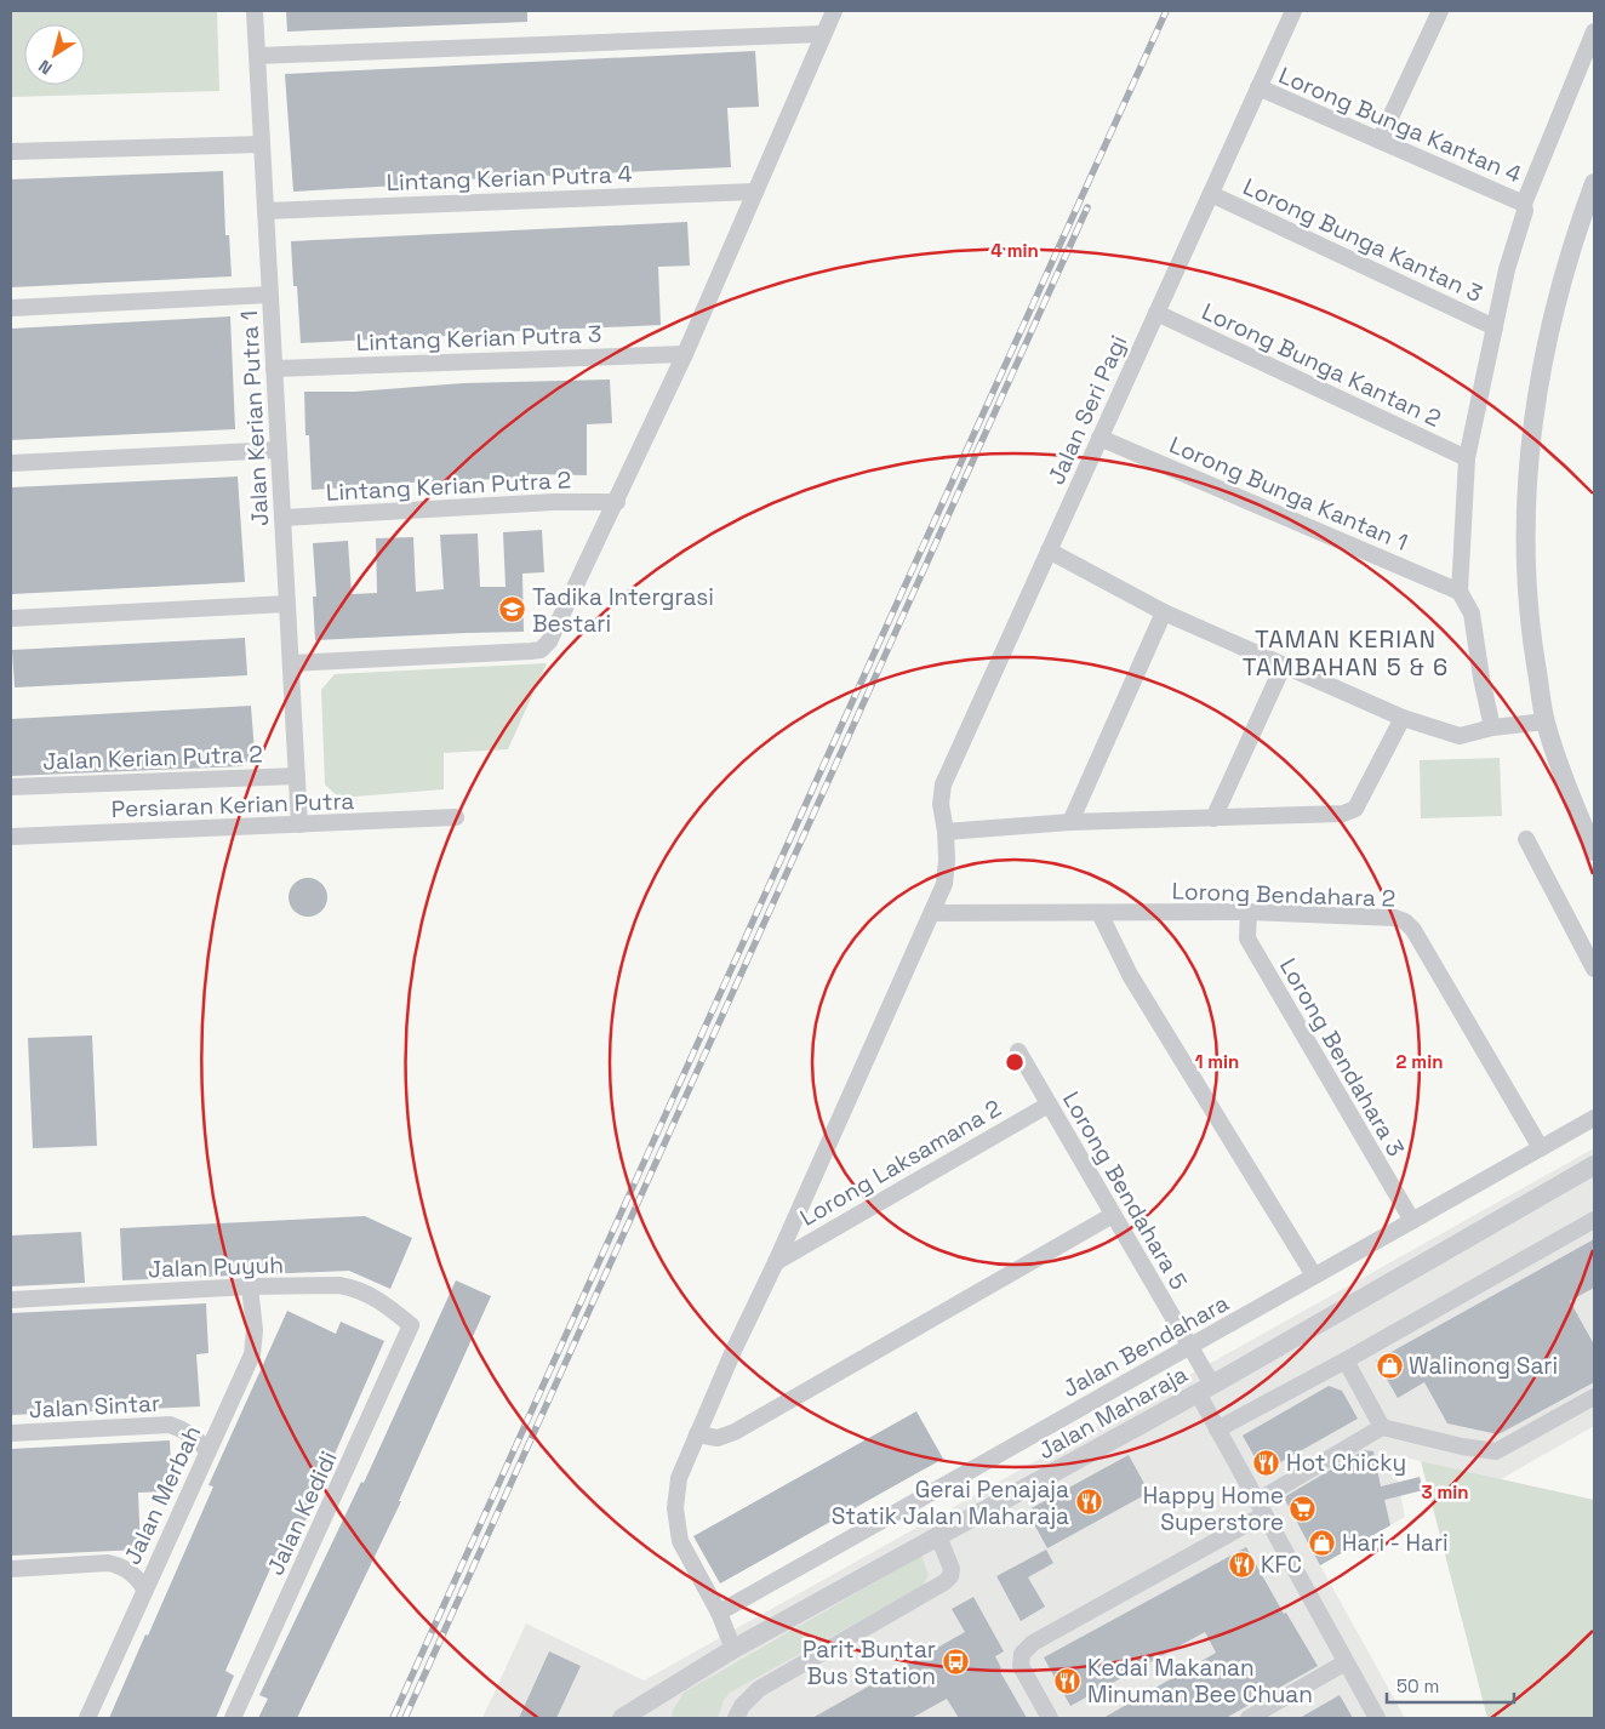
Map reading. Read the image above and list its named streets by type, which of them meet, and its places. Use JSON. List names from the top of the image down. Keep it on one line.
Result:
{"streets":{"street":["Lorong Bunga Kantan 4","Lintang Kerian Putra 4","Lorong Bunga Kantan 3","Lintang Kerian Putra 3","Lorong Bunga Kantan 2","Jalan Seri Pagi","Jalan Kerian Putra 1","Lintang Kerian Putra 2","Lorong Bunga Kantan 1","Jalan Kerian Putra 2","Persiaran Kerian Putra","Lorong Bendahara 2","Lorong Bendahara 3","Lorong Laksamana 2","Lorong Bendahara 5","Jalan Puyuh","Jalan Bendahara","Jalan Sintar","Jalan Maharaja","Jalan Merbah","Jalan Kedidi"]},"crossings":[["Lorong Bunga Kantan 4","Jalan Seri Pagi"],["Lintang Kerian Putra 4","Jalan Kerian Putra 1"],["Lorong Bunga Kantan 3","Jalan Seri Pagi"],["Lintang Kerian Putra 3","Jalan Kerian Putra 1"],["Lorong Bunga Kantan 2","Jalan Seri Pagi"],["Jalan Seri Pagi","Lorong Bunga Kantan 1"],["Jalan Seri Pagi","Lorong Bendahara 2"],["Jalan Seri Pagi","Lorong Laksamana 2"],["Jalan Seri Pagi","Jalan Bendahara"],["Jalan Seri Pagi","Jalan Maharaja"],["Jalan Kerian Putra 1","Lintang Kerian Putra 2"],["Jalan Kerian Putra 1","Jalan Kerian Putra 2"],["Jalan Kerian Putra 1","Persiaran Kerian Putra"],["Lorong Bendahara 2","Lorong Bendahara 3"],["Lorong Bendahara 2","Jalan Bendahara"],["Lorong Bendahara 3","Jalan Bendahara"],["Lorong Laksamana 2","Lorong Bendahara 5"],["Lorong Bendahara 5","Jalan Bendahara"],["Lorong Bendahara 5","Jalan Maharaja"],["Jalan Puyuh","Jalan Merbah"],["Jalan Puyuh","Jalan Kedidi"],["Jalan Sintar","Jalan Merbah"]],"districts":["TAMAN KERIAN TAMBAHAN 5 & 6"],"places":{"school or university":["Tadika Intergrasi Bestari"],"shop":["Walinong Sari","Hari - Hari"],"restaurant":["Hot Chicky","Gerai Penajaja Statik Jalan Maharaja","KFC","Kedai Makanan Minuman Bee Chuan"],"supermarket":["Happy Home Superstore"],"bus stop":["Parit Buntar Bus Station"]},"scale_bar":"50 m","north":"bottom left","rings":["4 min","1 min","2 min","3 min"]}
